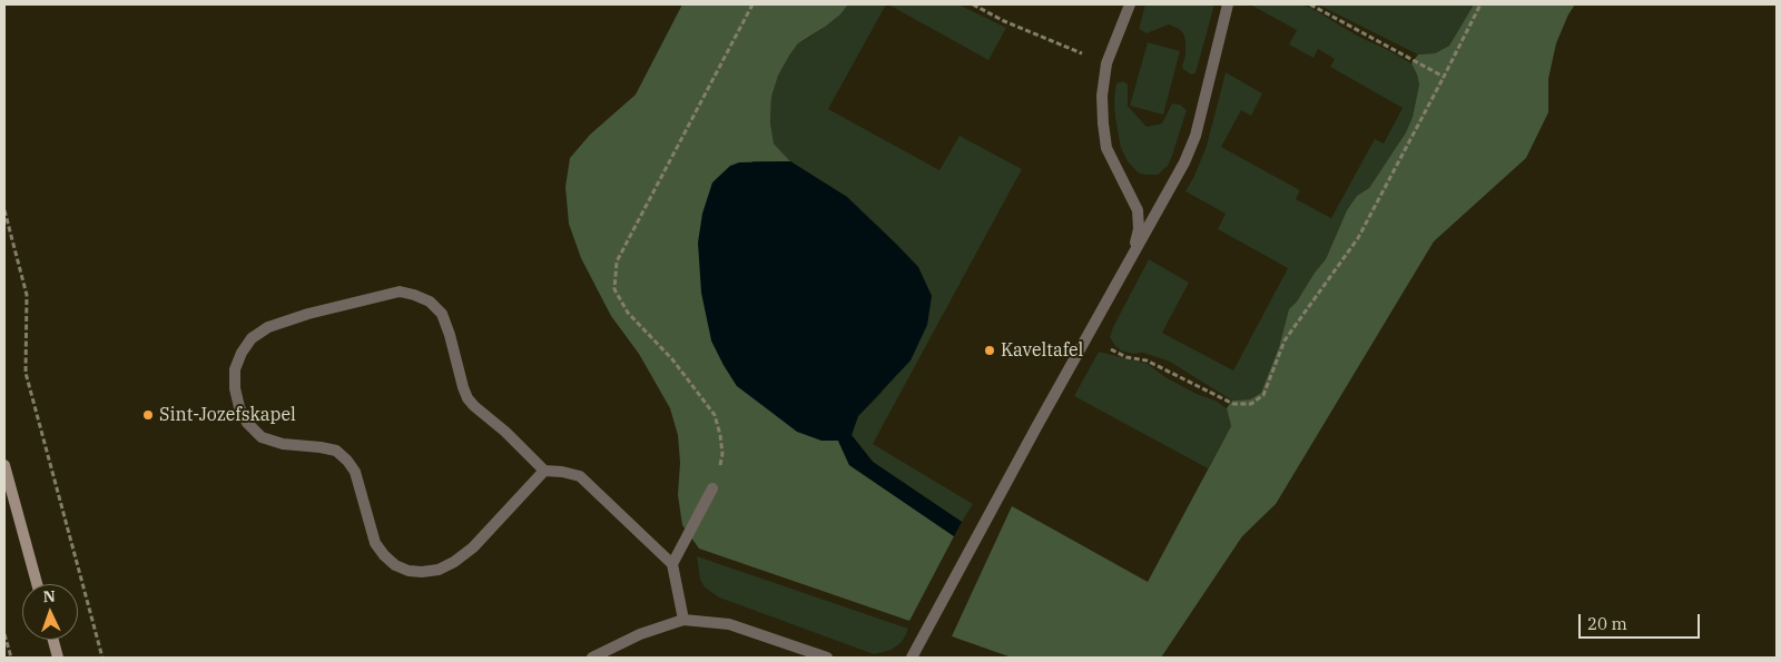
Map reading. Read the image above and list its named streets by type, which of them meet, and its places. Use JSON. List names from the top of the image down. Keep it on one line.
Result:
{"places":["Kaveltafel","Sint-Jozefskapel"],"scale_bar":"20 m","north":"top"}
